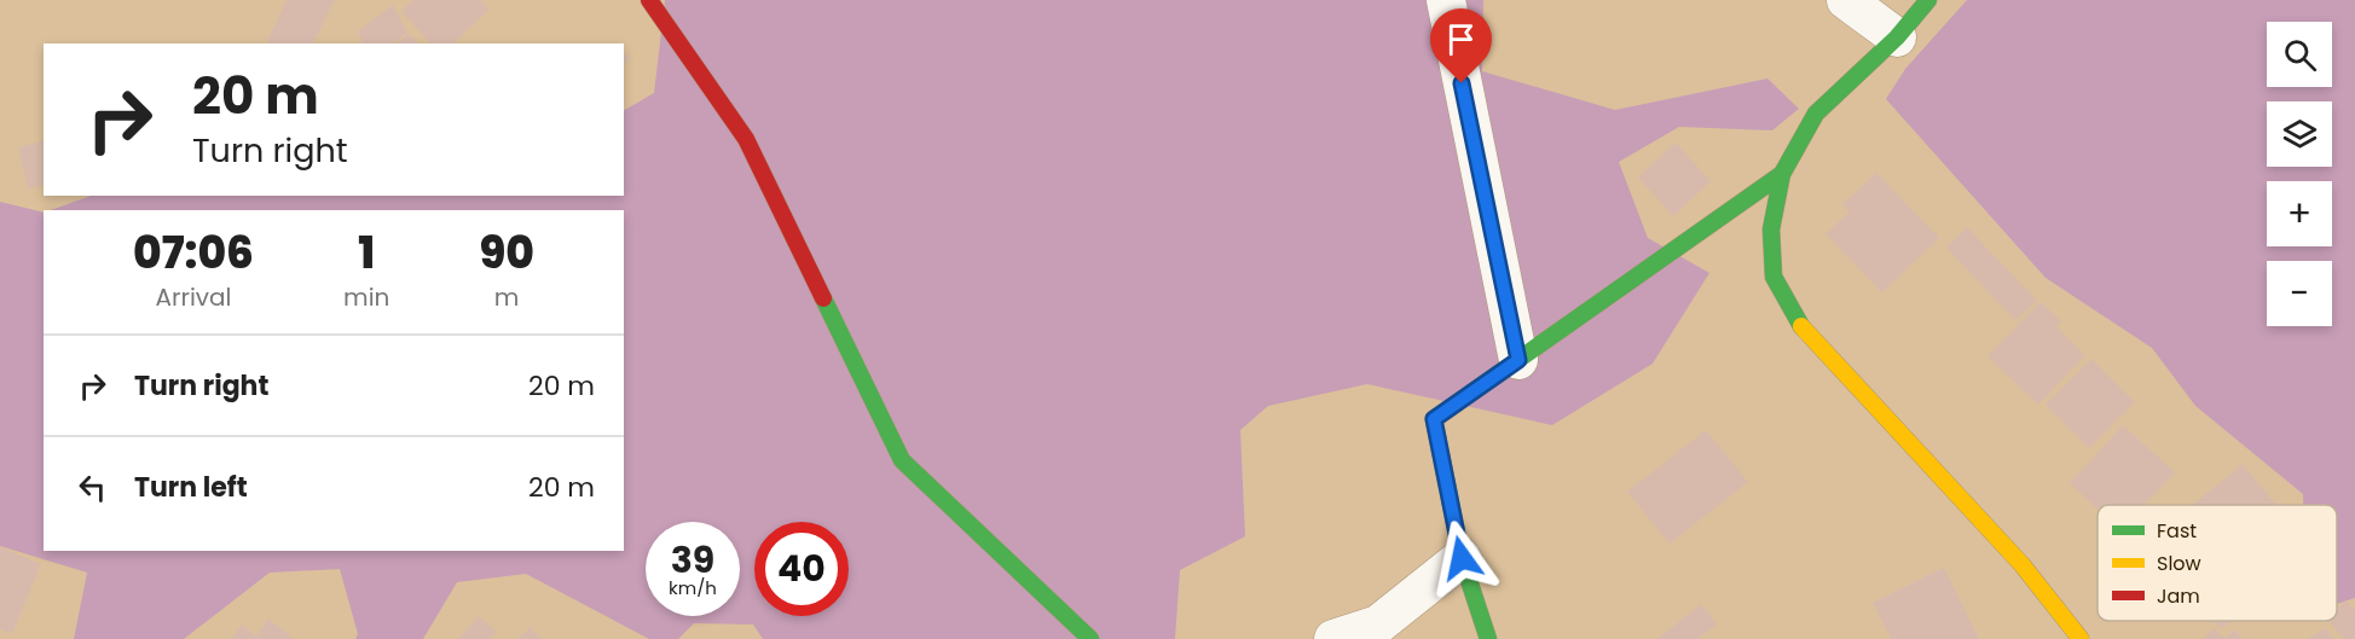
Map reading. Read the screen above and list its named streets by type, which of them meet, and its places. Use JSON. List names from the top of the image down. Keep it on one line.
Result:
{"legend":["Fast","Slow","Jam"],"page":{"map_buttons":["+","−"],"turn":["20 m","Turn right"],"eta":["07:06","Arrival","1","min","90","m"],"list":[{"name":"Turn right","value":"20 m"},{"name":"Turn left","value":"20 m"}],"speed":"39 km/h","limit":"40"}}
